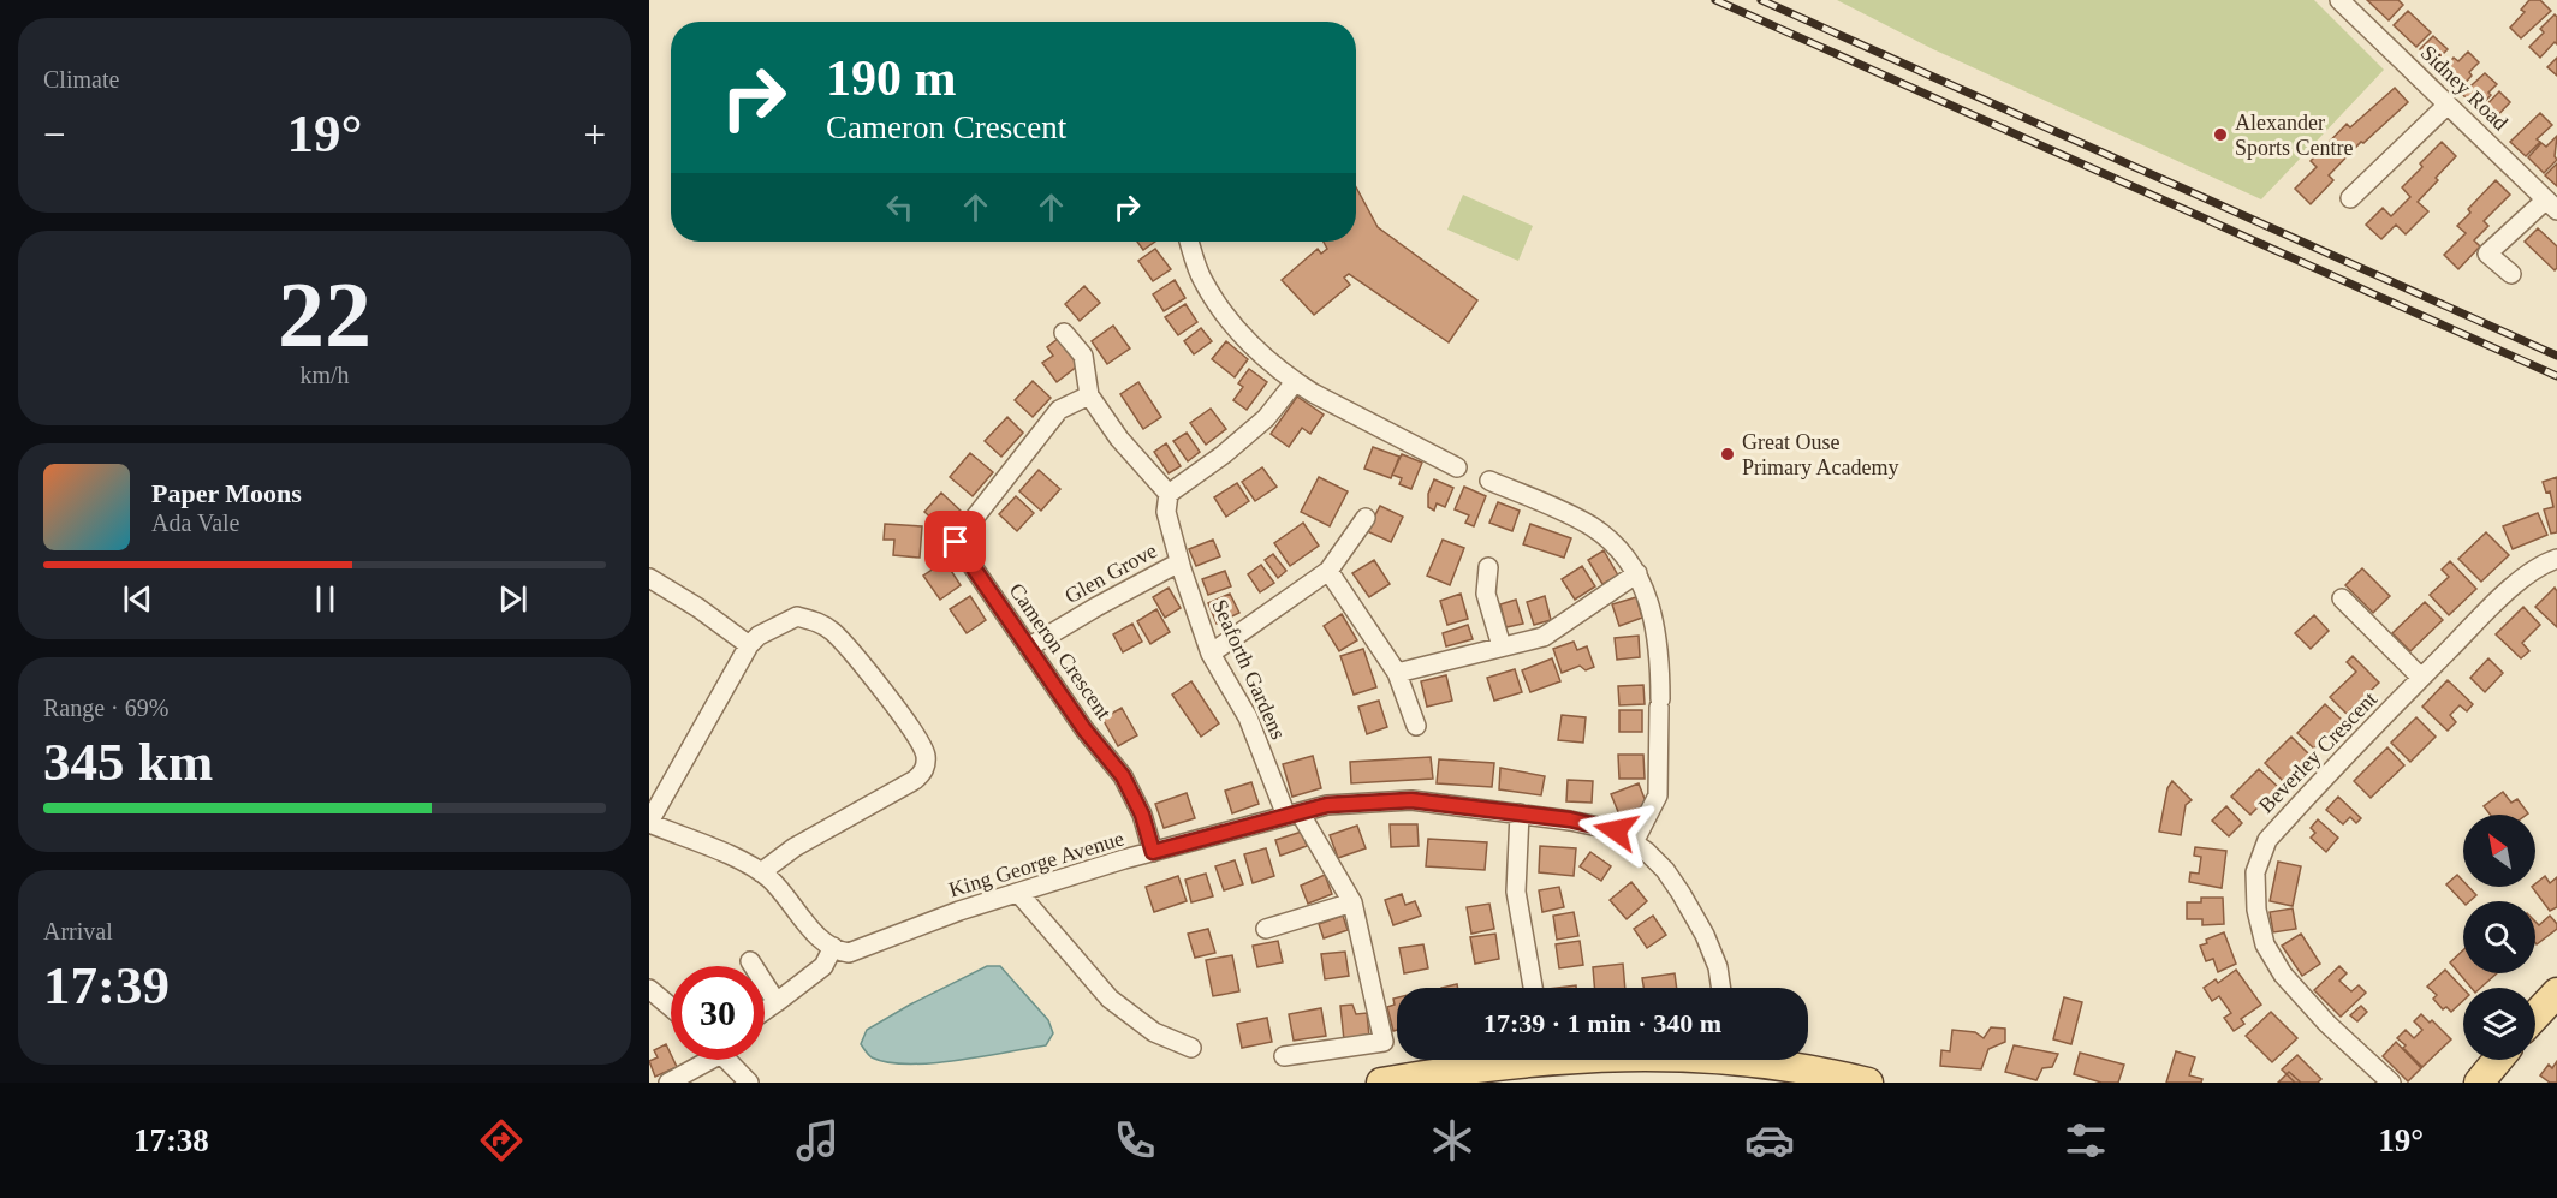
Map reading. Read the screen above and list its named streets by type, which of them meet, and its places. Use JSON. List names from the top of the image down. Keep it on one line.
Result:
{"streets":{"street":["Sidney Road","Glen Grove","Cameron Crescent","Seaforth Gardens","Beverley Crescent","King George Avenue"]},"crossings":[["Glen Grove","Cameron Crescent"],["Glen Grove","Seaforth Gardens"],["Cameron Crescent","King George Avenue"],["Seaforth Gardens","King George Avenue"]],"places":["Alexander Sports Centre","Great Ouse Primary Academy"],"north":"top left","page":{"tile":["Climate",["22","km/h"],["Range · 69%","345 km"],["Arrival","17:39"]],"turn":["190 m","Cameron Crescent"],"heat":["−","19°","+"],"song":["Paper Moons","Ada Vale"],"limit":"30","trip":"17:39 · 1 min · 340 m","tabs":["17:38","19°"]}}
